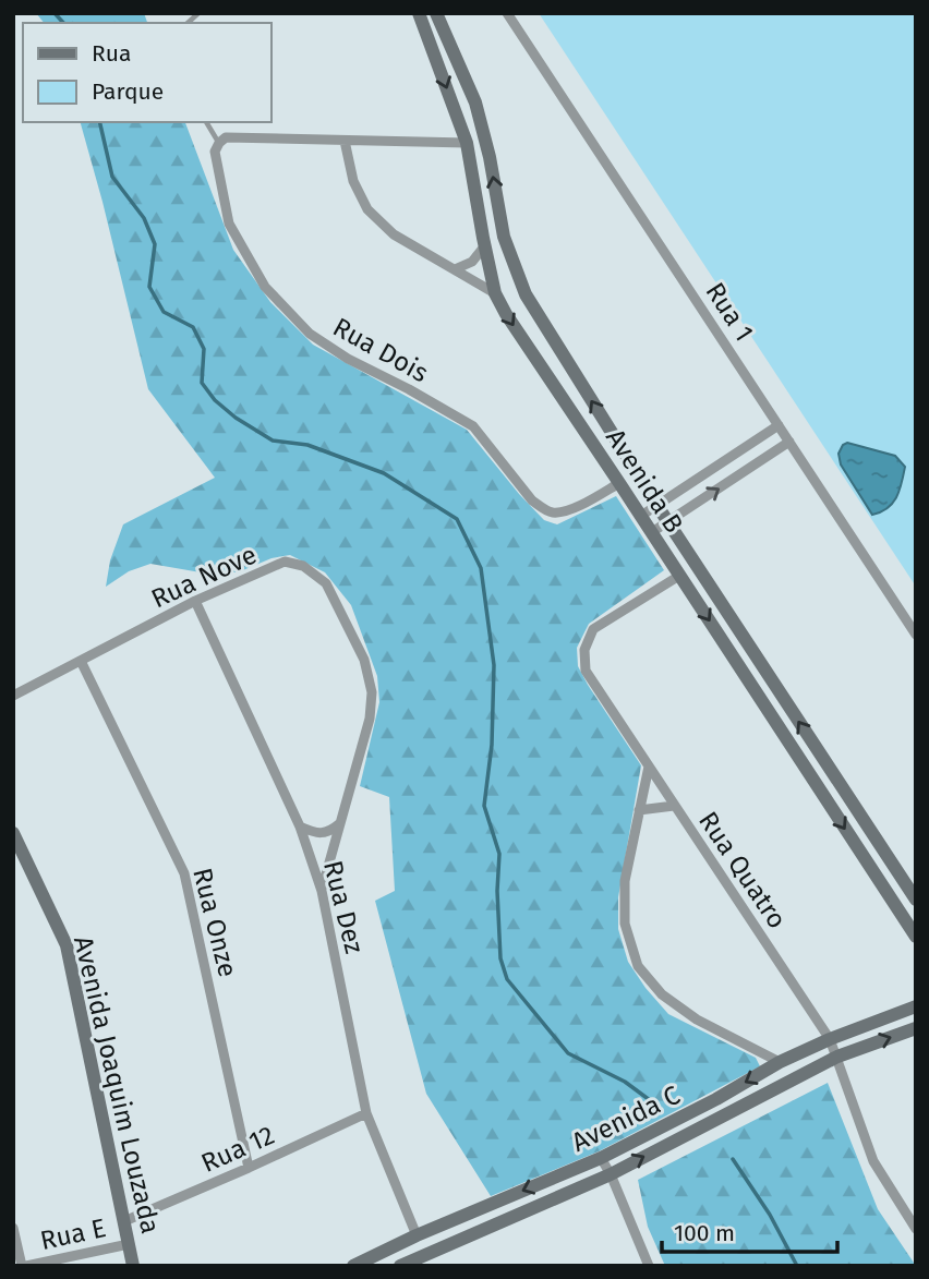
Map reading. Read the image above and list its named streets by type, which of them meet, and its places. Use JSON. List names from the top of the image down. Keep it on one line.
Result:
{"streets":{"street":["Rua 1","Rua Dois","Avenida B","Rua Nove","Rua Quatro","Rua Dez","Rua Onze","Avenida Joaquim Louzada","Avenida C","Rua 12","Rua E"]},"crossings":[["Rua Dois","Avenida B"],["Avenida B","Rua Quatro"],["Rua Nove","Rua Dez"],["Rua Nove","Rua Onze"],["Rua Quatro","Avenida C"],["Rua Dez","Avenida C"],["Rua Dez","Rua 12"],["Rua Onze","Rua 12"],["Avenida Joaquim Louzada","Rua 12"],["Avenida Joaquim Louzada","Rua E"]],"legend":["Rua","Parque"],"scale_bar":"100 m"}
